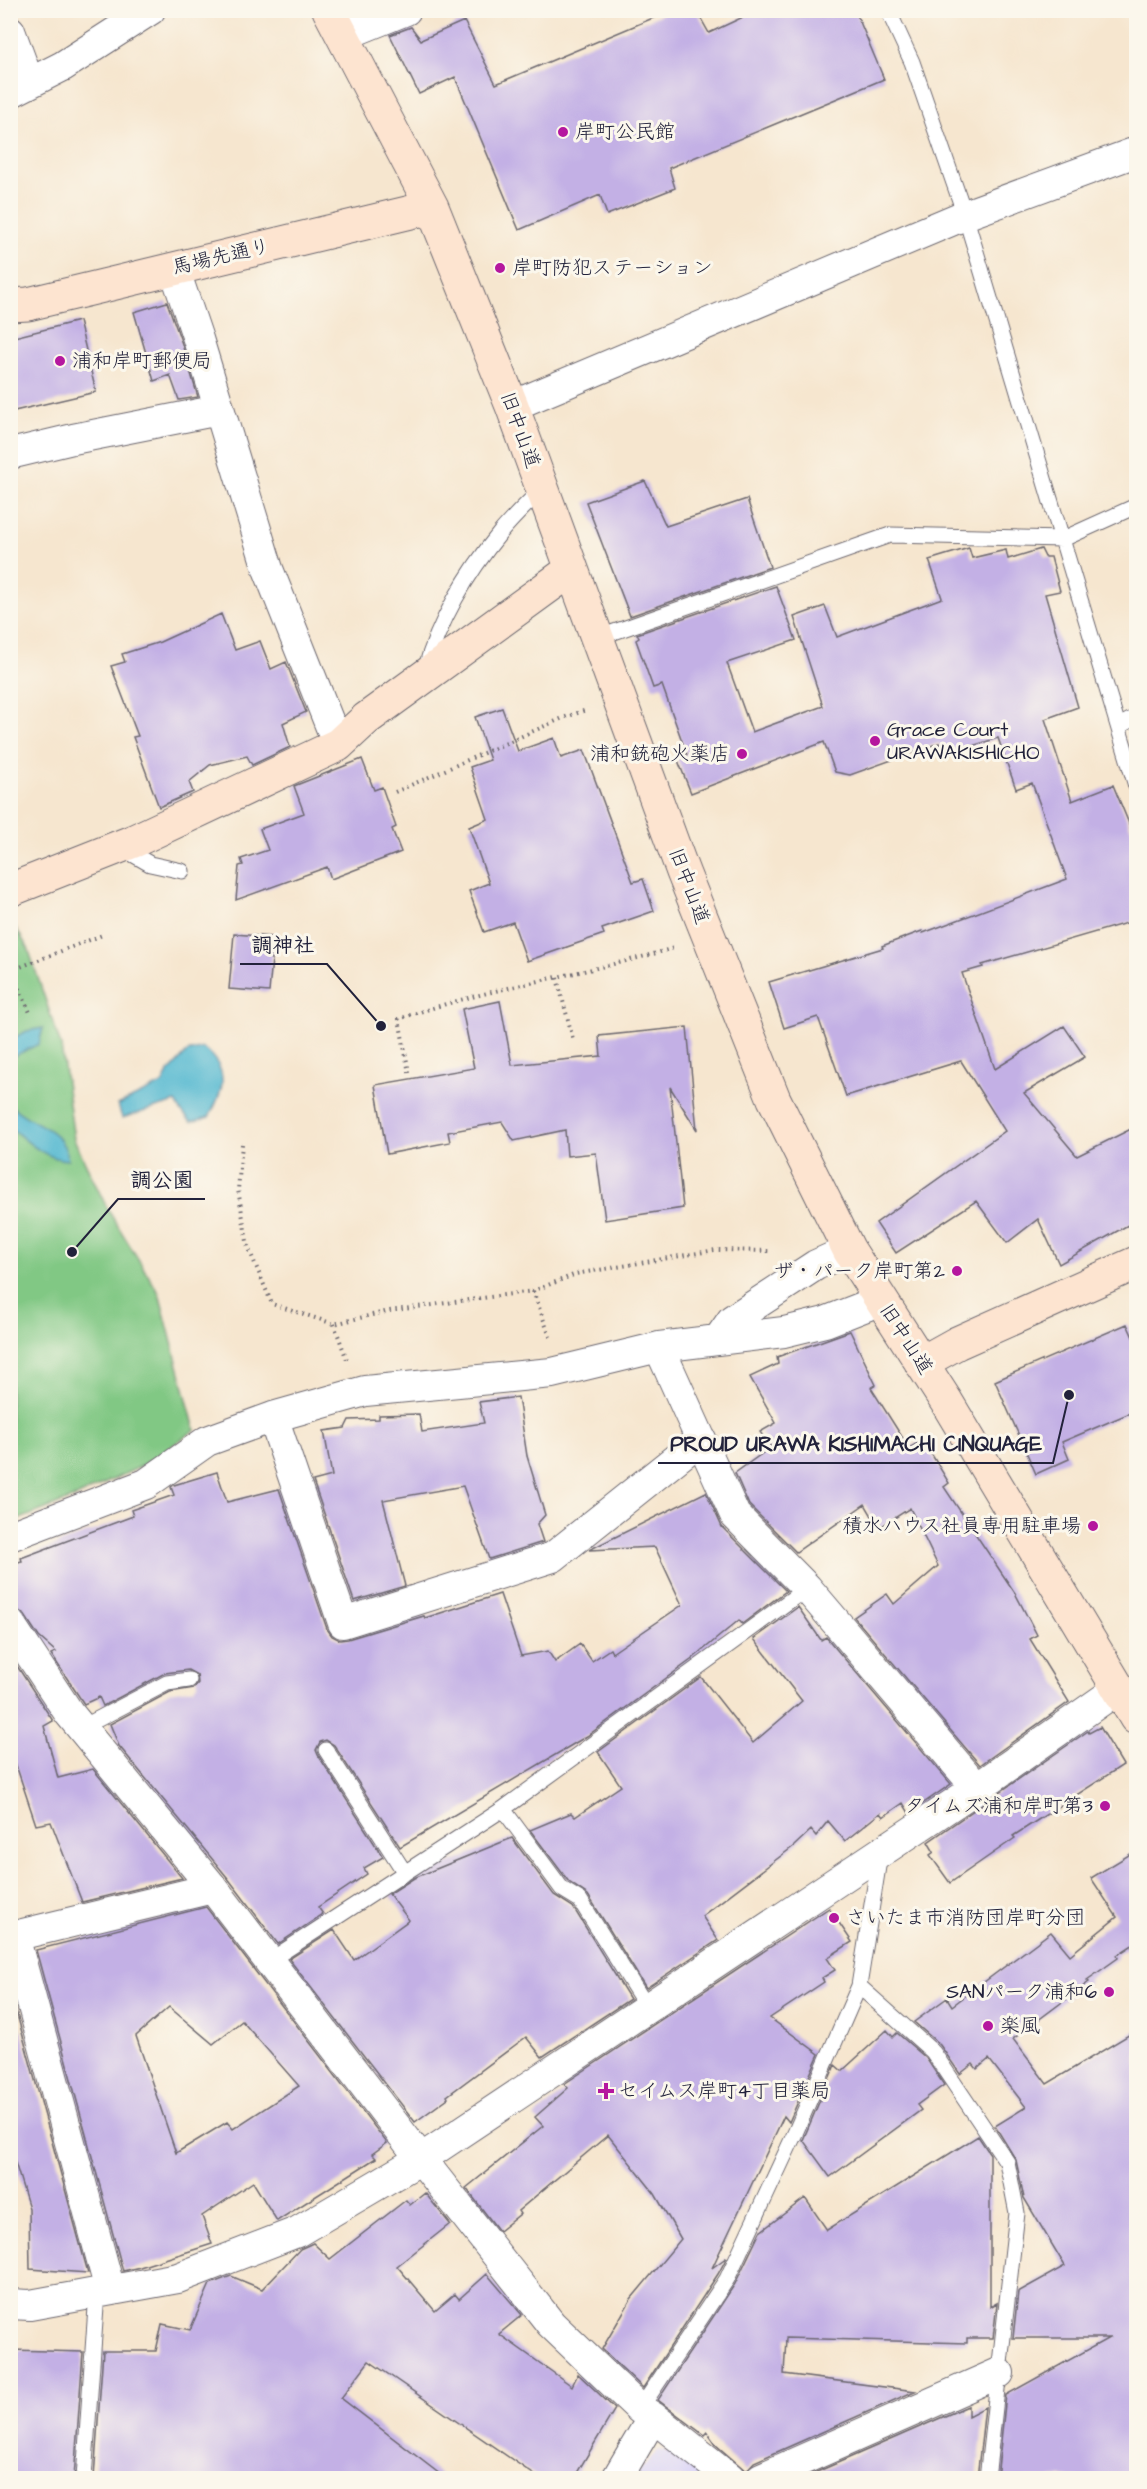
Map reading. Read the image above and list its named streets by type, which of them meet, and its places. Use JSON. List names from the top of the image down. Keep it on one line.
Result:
{"streets":{"main road":["馬場先通り","旧中山道"]},"crossings":[["馬場先通り","旧中山道"]],"places":{"other":["岸町公民館","岸町防犯ステーション","浦和岸町郵便局","Grace Court URAWAKISHICHO","浦和銃砲火薬店","調神社","調公園","ザ・パーク岸町第2","PROUD URAWA KISHIMACHI CINQUAGE","積水ハウス社員専用駐車場","タイムズ浦和岸町第3","さいたま市消防団岸町分団","SANパーク浦和6","楽風"],"health":["セイムス岸町4丁目薬局"]}}
